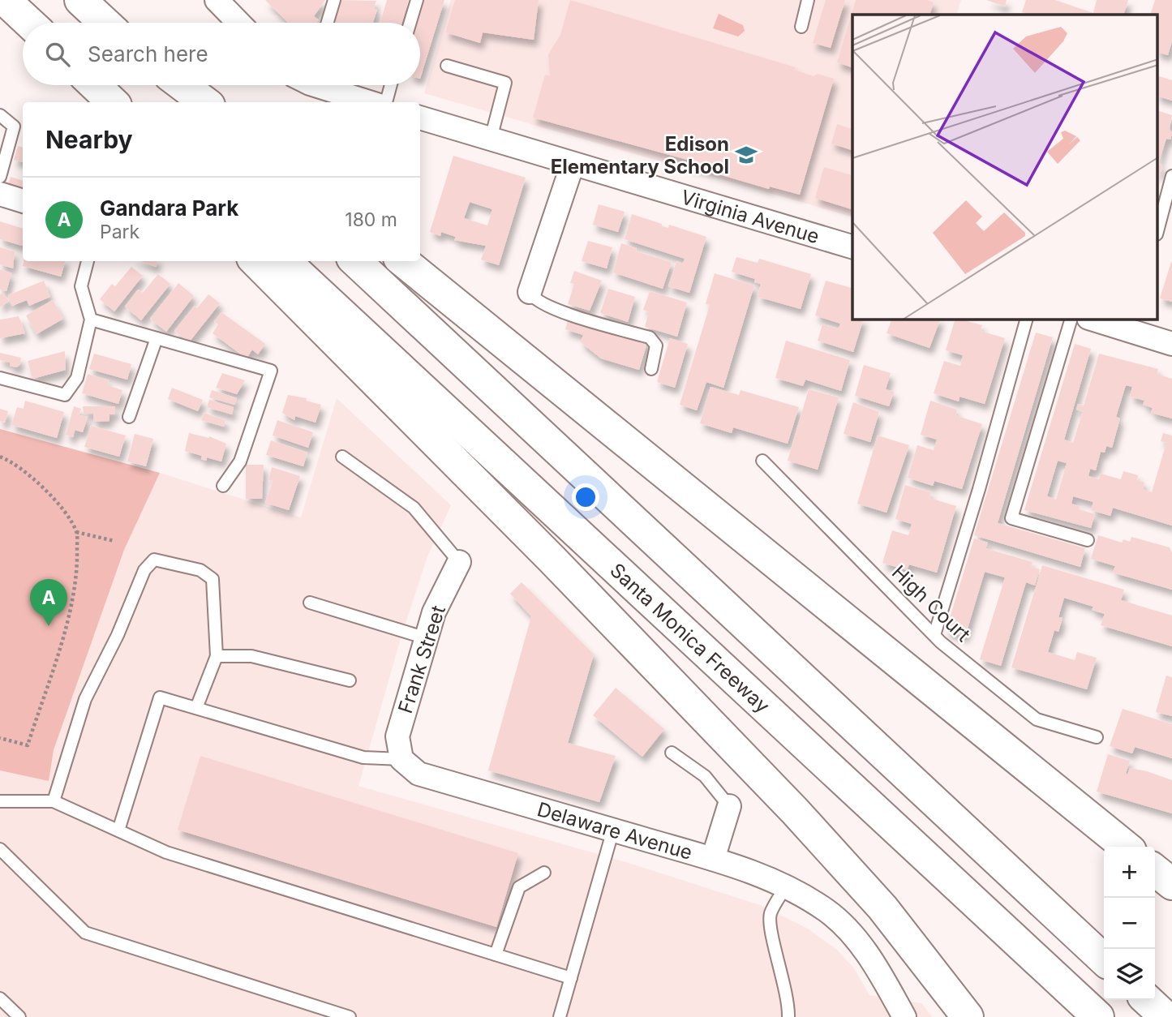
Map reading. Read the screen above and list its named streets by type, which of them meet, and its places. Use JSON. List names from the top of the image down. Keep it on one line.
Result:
{"streets":{"highway":["Santa Monica Freeway"],"street":["Virginia Avenue","Frank Street","Delaware Avenue"],"lane":["High Court"]},"crossings":[["Frank Street","Delaware Avenue"]],"places":{"school or university":["Edison Elementary School"]},"page":{"search":"Search here","heading":"Nearby","list":[{"mark":"A","name":"Gandara Park","note":"Park","value":"180 m"}],"pins":"A","map_buttons":["+","−"]}}
